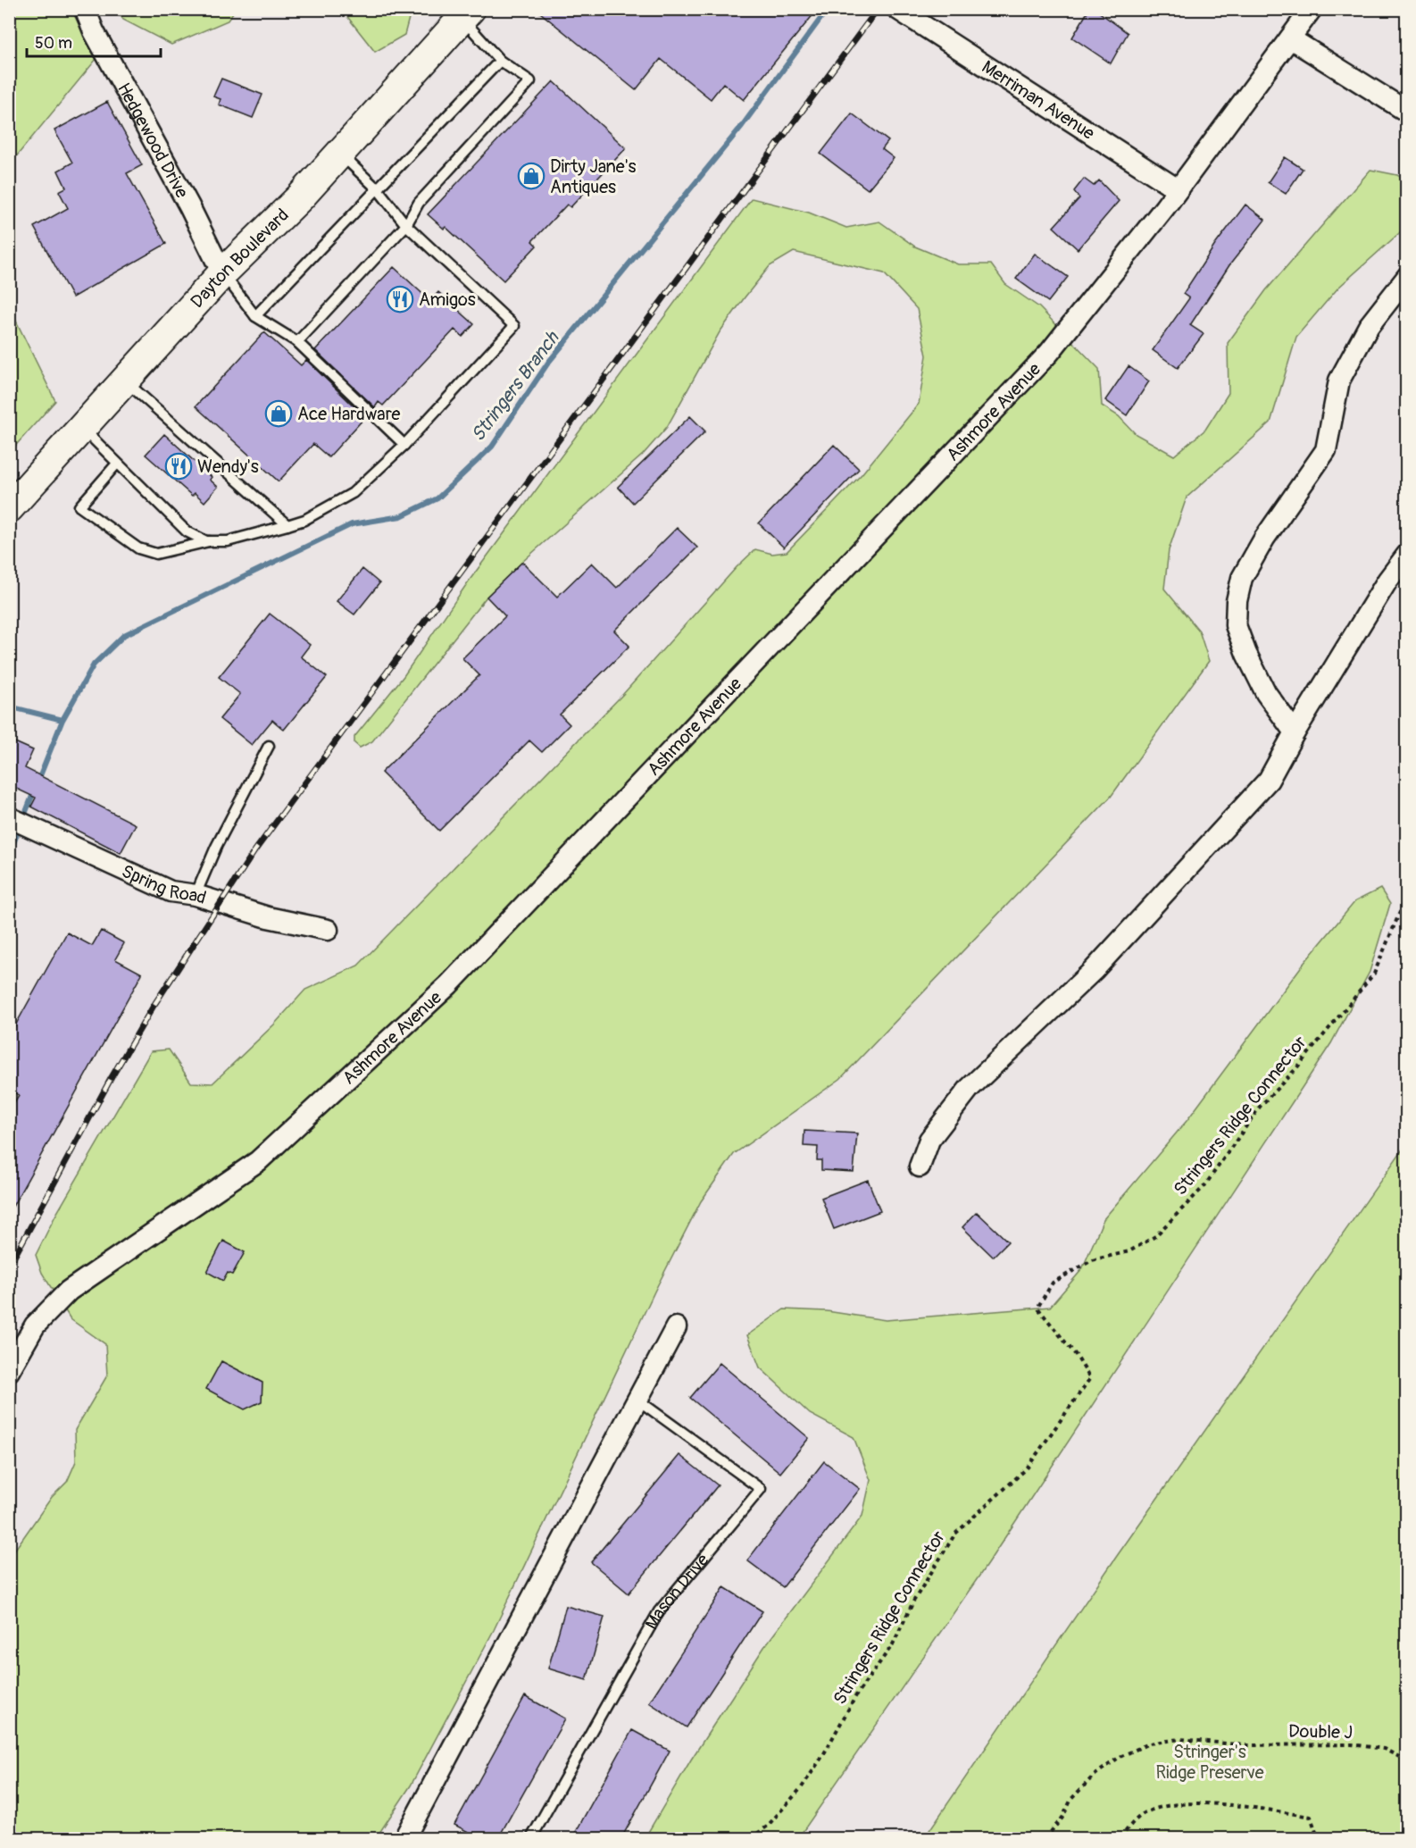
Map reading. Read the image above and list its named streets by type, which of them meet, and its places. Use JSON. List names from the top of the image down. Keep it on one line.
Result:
{"streets":{"main road":["Dayton Boulevard"],"street":["Merriman Avenue","Hedgewood Drive","Ashmore Avenue","Spring Road"],"lane":["Mason Drive"],"path":["Stringers Ridge Connector","Double J"]},"crossings":[["Merriman Avenue","Ashmore Avenue"],["Hedgewood Drive","Dayton Boulevard"]],"water":["Stringers Branch"],"parks":["Stringer's Ridge Preserve"],"places":{"shop":["Dirty Jane's Antiques","Ace Hardware"],"restaurant":["Amigos","Wendy's"]},"scale_bar":"50 m"}
